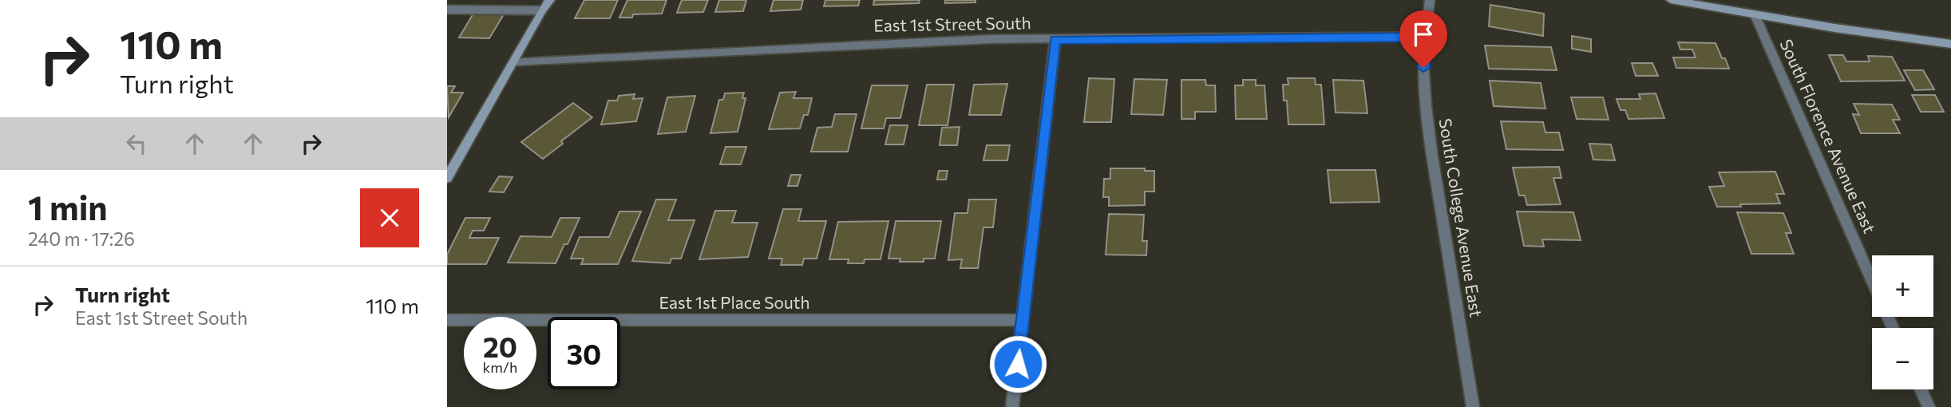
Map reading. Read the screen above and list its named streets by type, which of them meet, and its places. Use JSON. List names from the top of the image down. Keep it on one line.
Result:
{"streets":{"street":["East 1st Street South","South Florence Avenue East","South College Avenue East","East 1st Place South"]},"crossings":[["East 1st Street South","South College Avenue East"]],"page":{"turn":["110 m","Turn right"],"heading":["1 min","240 m · 17:26"],"map_buttons":["+","−"],"list":[{"name":"Turn right","note":"East 1st Street South","value":"110 m"}],"speed":"20 km/h","limit":"30"}}
